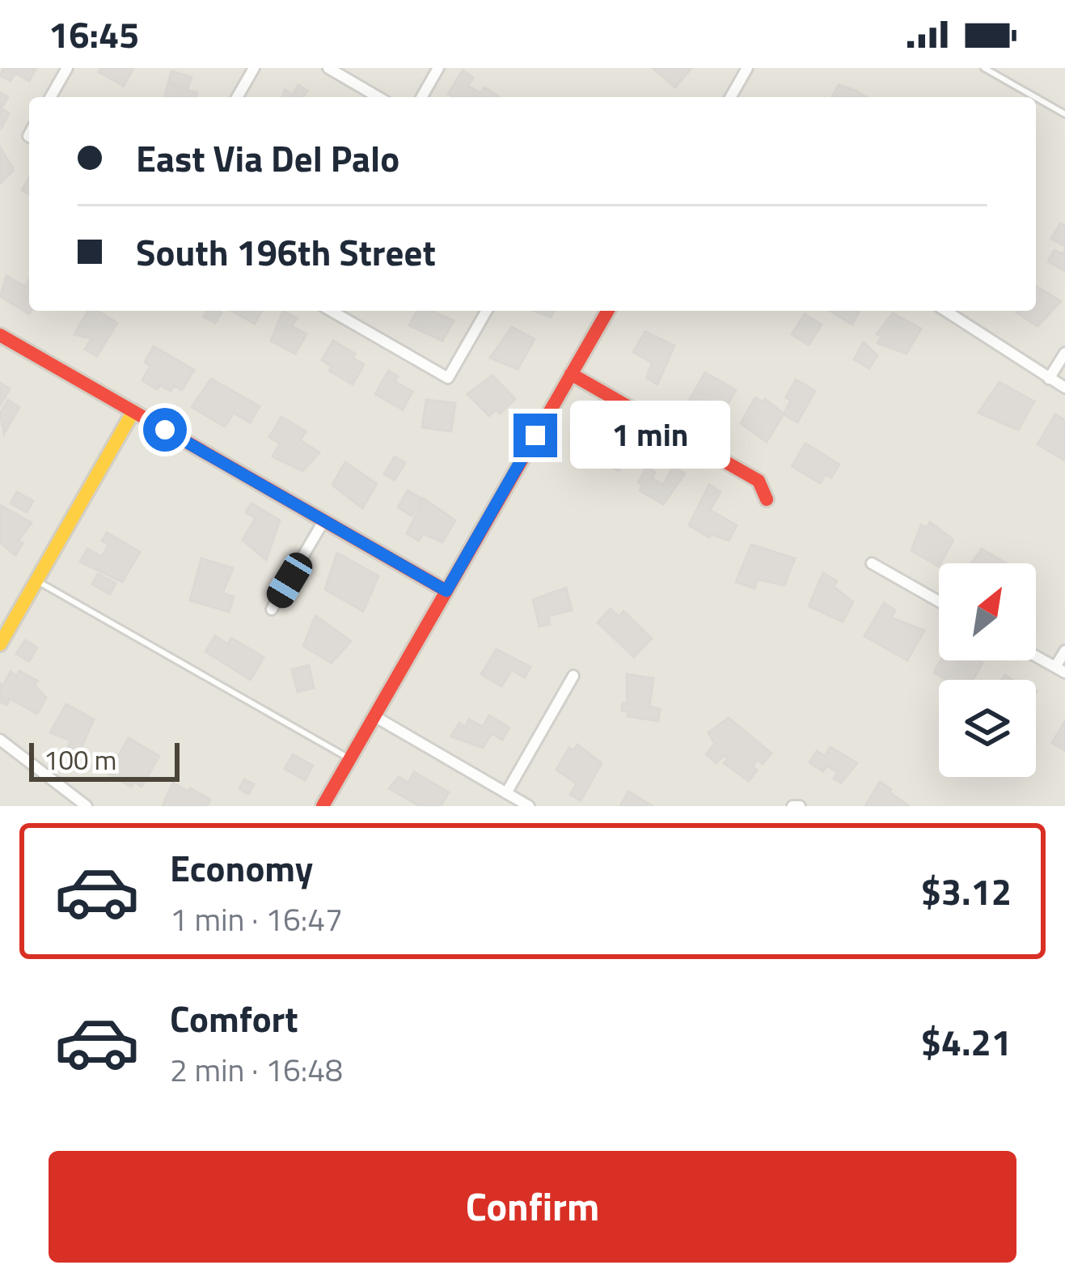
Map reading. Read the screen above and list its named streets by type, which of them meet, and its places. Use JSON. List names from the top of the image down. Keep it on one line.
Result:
{"scale_bar":"100 m","north":"top right","page":{"status":"16:45","banner":["East Via Del Palo","South 196th Street"],"bubble":"1 min","scale":"100 m","list":[{"name":"Economy","note":"1 min · 16:47","value":"$3.12"},{"name":"Comfort","note":"2 min · 16:48","value":"$4.21"}],"buttons":"Confirm"}}
